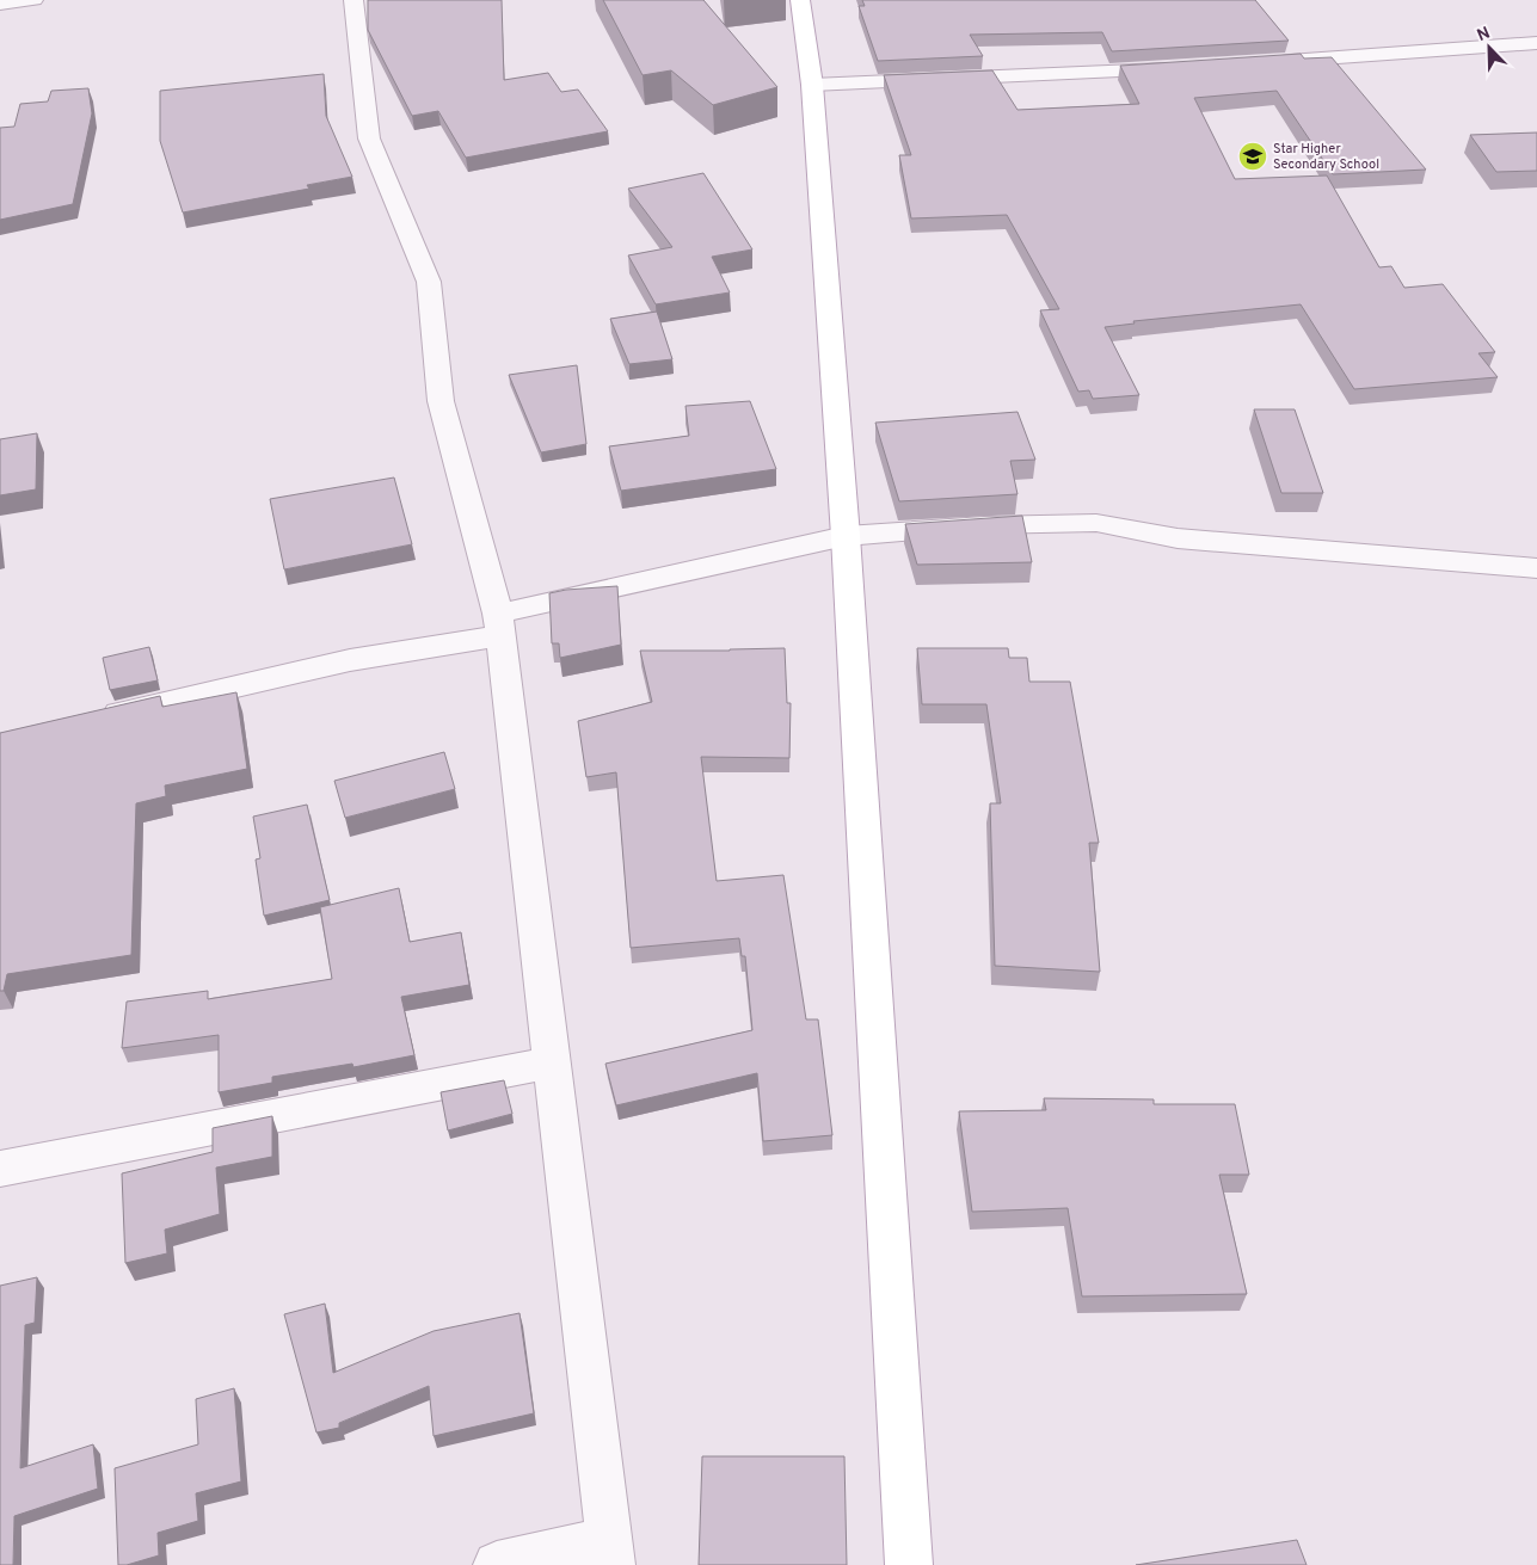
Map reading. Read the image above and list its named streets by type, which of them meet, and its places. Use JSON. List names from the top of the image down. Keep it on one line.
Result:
{"places":{"school or university":["Star Higher Secondary School"]},"north":"top left"}
